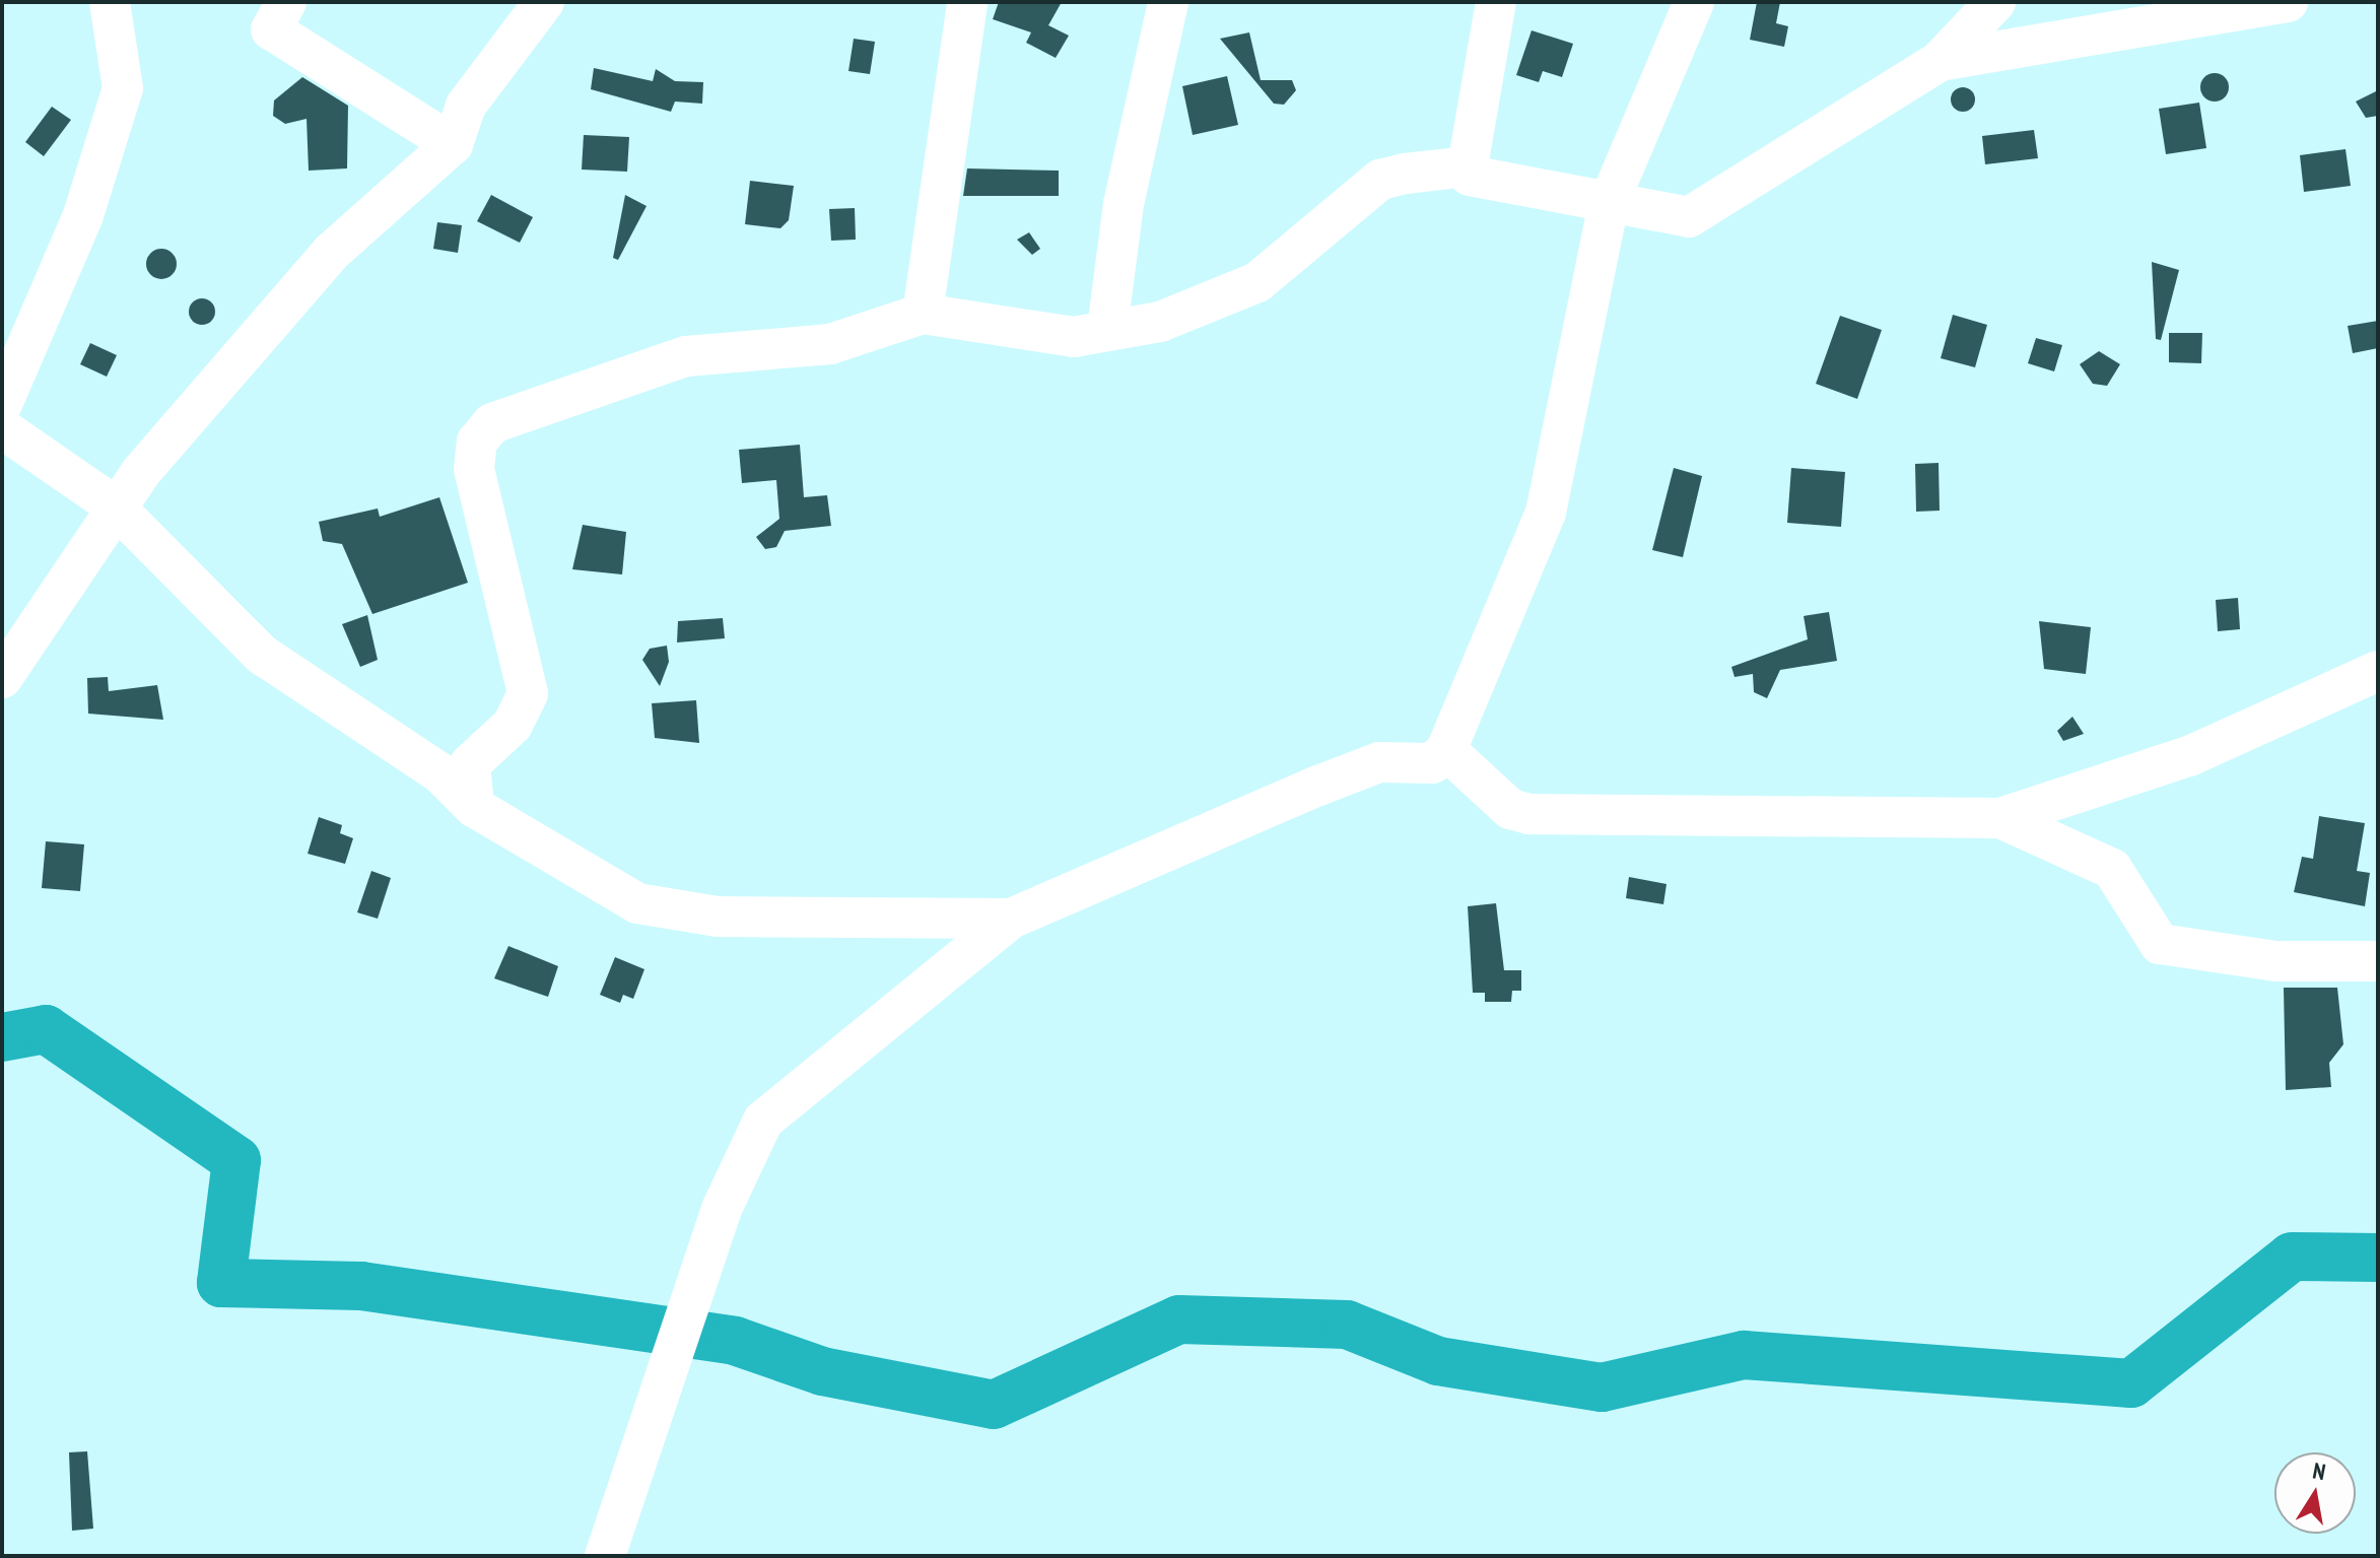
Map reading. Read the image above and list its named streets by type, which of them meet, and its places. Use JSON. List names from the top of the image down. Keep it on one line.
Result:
{"north":"top"}
